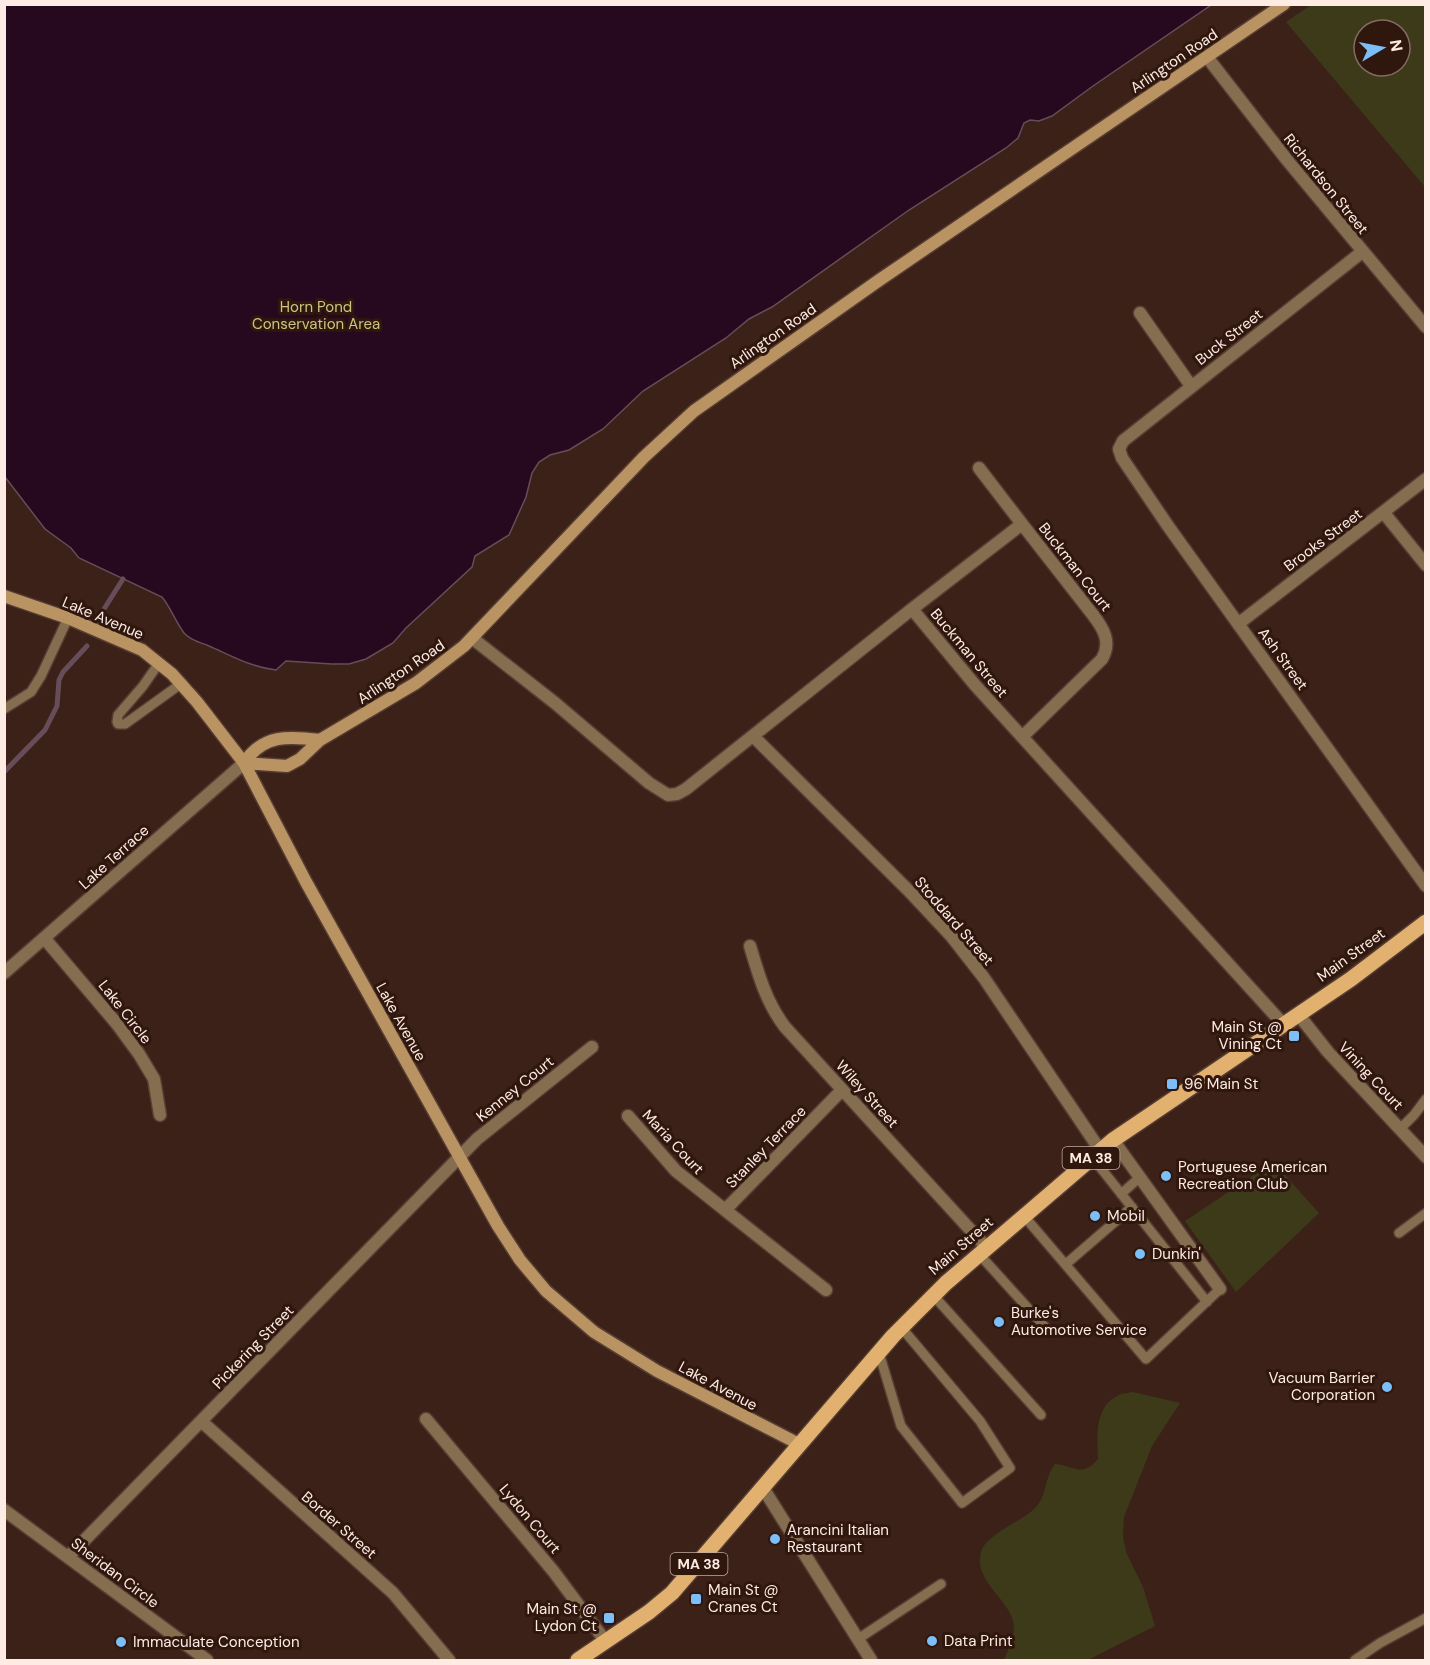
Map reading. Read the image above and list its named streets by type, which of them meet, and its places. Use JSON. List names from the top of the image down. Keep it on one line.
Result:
{"streets":{"main road":["Main Street","MA 38"],"street":["Arlington Road","Richardson Street","Buck Street","Brooks Street","Buckman Court","Lake Avenue","Buckman Street","Ash Street","Lake Terrace","Stoddard Street","Lake Circle","Vining Court","Kenney Court","Wiley Street","Maria Court","Stanley Terrace","Pickering Street","Lydon Court","Border Street","Sheridan Circle"]},"crossings":[["Arlington Road","Richardson Street"],["Arlington Road","Lake Avenue"],["Arlington Road","Buckman Street"],["Arlington Road","Lake Terrace"],["Richardson Street","Buck Street"],["Buck Street","Ash Street"],["Brooks Street","Ash Street"],["Buckman Court","Buckman Street"],["Lake Avenue","Lake Terrace"],["Lake Avenue","Main Street"],["Lake Avenue","Kenney Court"],["Lake Avenue","Pickering Street"],["Buckman Street","Stoddard Street"],["Buckman Street","Main Street"],["Lake Terrace","Lake Circle"],["Stoddard Street","Main Street"],["Main Street","Vining Court"],["Main Street","Wiley Street"],["Main Street","Lydon Court"],["Kenney Court","Pickering Street"],["Wiley Street","Stanley Terrace"],["Maria Court","Stanley Terrace"],["Pickering Street","Border Street"],["Pickering Street","Sheridan Circle"]],"parks":["Horn Pond Conservation Area"],"places":{"transit":["Main St @ Vining Ct","96 Main St","Main St @ Cranes Ct","Main St @ Lydon Ct"],"other":["Portuguese American Recreation Club","Mobil","Dunkin'","Burke's Automotive Service","Vacuum Barrier Corporation","Arancini Italian Restaurant","Data Print","Immaculate Conception"]},"north":"right"}
